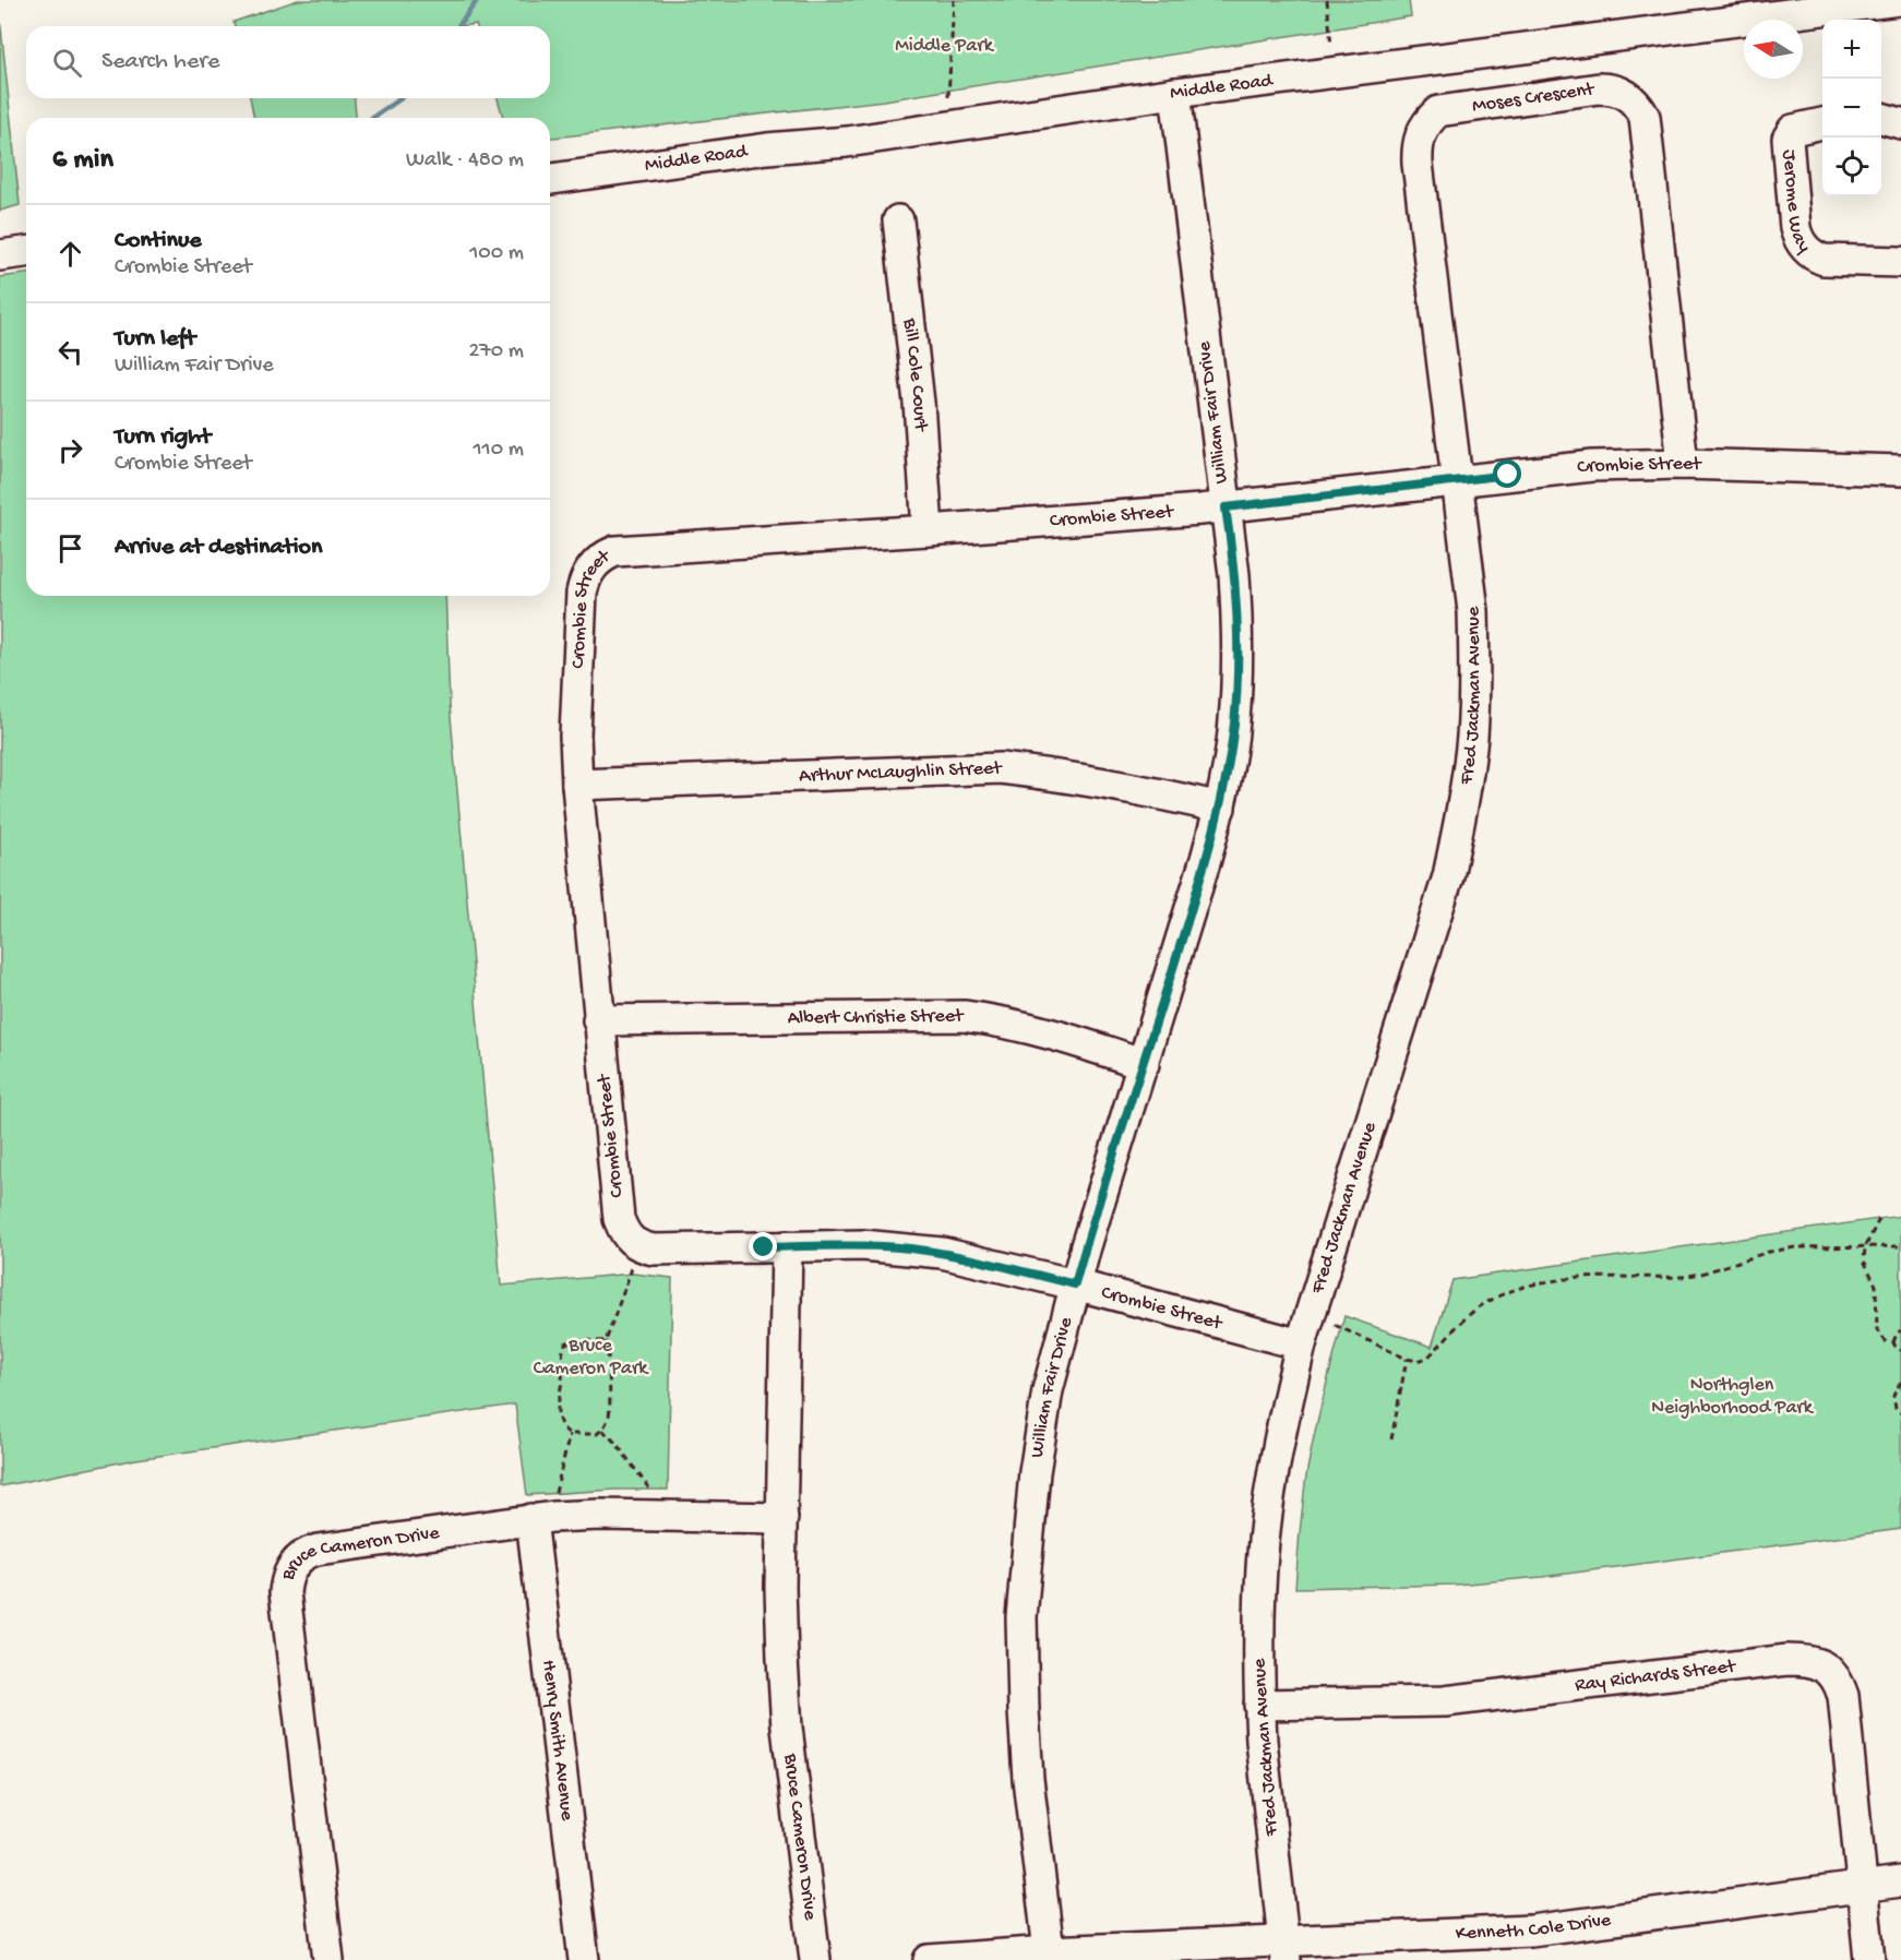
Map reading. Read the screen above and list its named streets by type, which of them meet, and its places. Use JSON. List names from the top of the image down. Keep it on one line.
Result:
{"streets":{"street":["Middle Road","Moses Crescent","Jerome Way","Bill Cole Court","William Fair Drive","Crombie Street","Fred Jackman Avenue","Arthur McLaughlin Street","Albert Christie Street","Bruce Cameron Drive","Ray Richards Street","Henry Smith Avenue","Kenneth Cole Drive"]},"crossings":[["Middle Road","William Fair Drive"],["Moses Crescent","Crombie Street"],["Moses Crescent","Fred Jackman Avenue"],["Bill Cole Court","Crombie Street"],["William Fair Drive","Crombie Street"],["William Fair Drive","Arthur McLaughlin Street"],["William Fair Drive","Albert Christie Street"],["William Fair Drive","Kenneth Cole Drive"],["Crombie Street","Fred Jackman Avenue"],["Crombie Street","Arthur McLaughlin Street"],["Crombie Street","Albert Christie Street"],["Crombie Street","Bruce Cameron Drive"],["Fred Jackman Avenue","Ray Richards Street"],["Fred Jackman Avenue","Kenneth Cole Drive"],["Bruce Cameron Drive","Henry Smith Avenue"],["Ray Richards Street","Kenneth Cole Drive"]],"parks":["Middle Park","Bruce Cameron Park","Northglen Neighborhood Park"],"north":"left","page":{"map_buttons":["+","−"],"search":"Search here","heading":["6 min","Walk · 480 m"],"list":[["Continue","Crombie Street","100 m"],["Turn left","William Fair Drive","270 m"],["Turn right","Crombie Street","110 m"],"Arrive at destination"]}}
